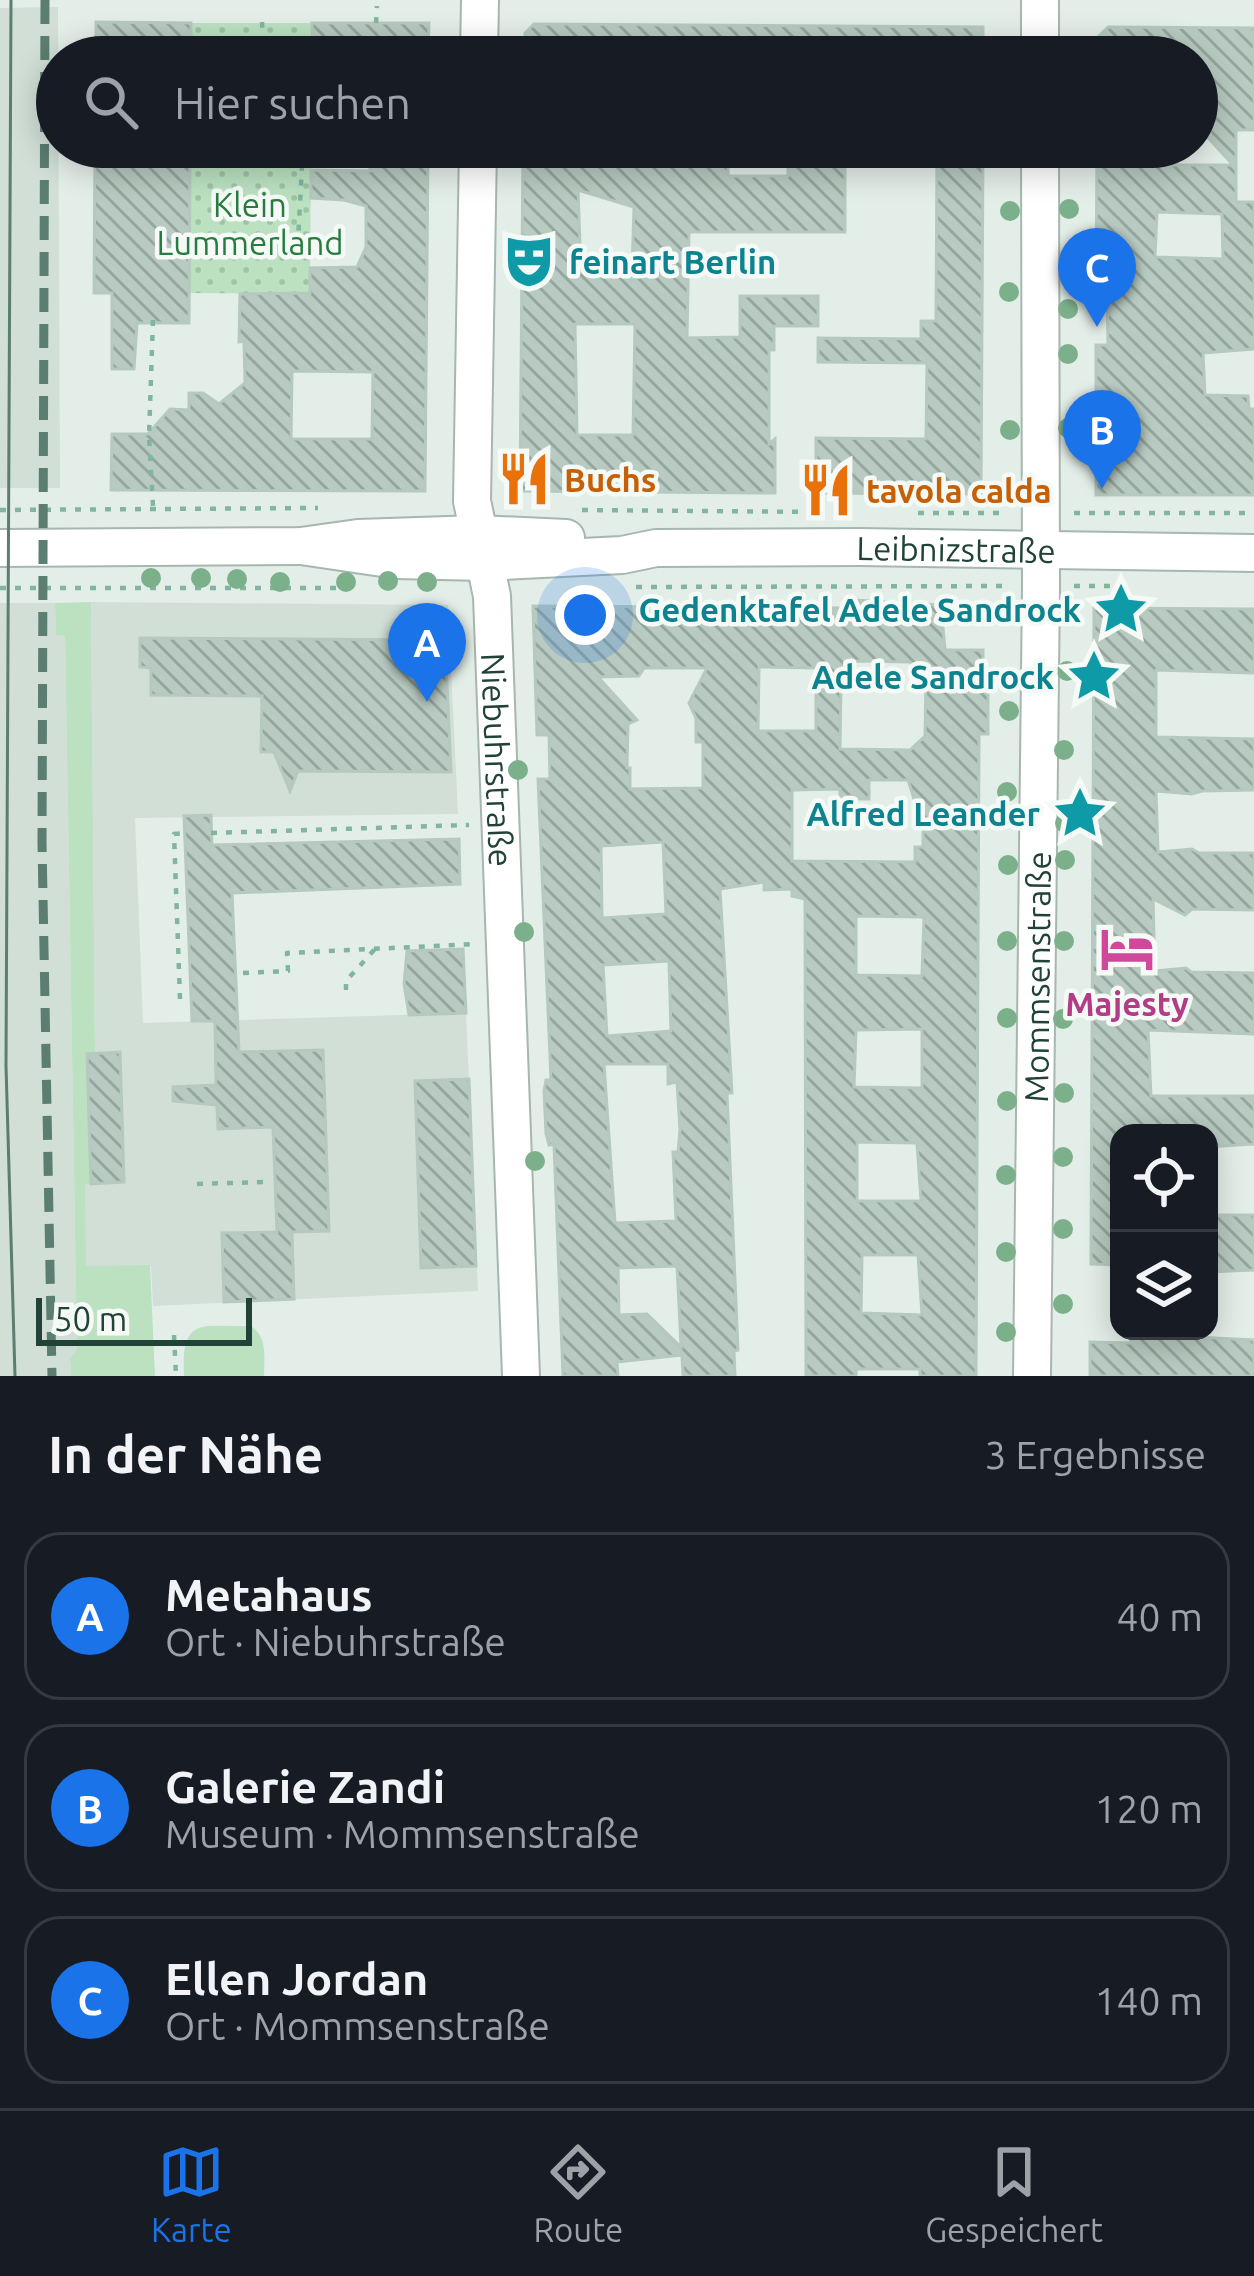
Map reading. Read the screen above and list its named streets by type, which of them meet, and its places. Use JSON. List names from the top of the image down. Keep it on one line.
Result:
{"streets":{"street":["Leibnizstraße","Niebuhrstraße","Mommsenstraße"]},"crossings":[["Leibnizstraße","Niebuhrstraße"],["Leibnizstraße","Mommsenstraße"]],"parks":["Klein Lummerland"],"places":{"theatre":["feinart Berlin"],"restaurant":["Buchs","tavola calda"],"place":["Gedenktafel Adele Sandrock","Adele Sandrock","Alfred Leander"],"hotel":["Majesty"]},"scale_bar":"50 m","page":{"search":"Hier suchen","pins":["C","B","A"],"scale":"50 m","heading":["In der Nähe","3 Ergebnisse"],"list":[{"mark":"A","name":"Metahaus","note":"Ort · Niebuhrstraße","value":"40 m"},{"mark":"B","name":"Galerie Zandi","note":"Museum · Mommsenstraße","value":"120 m"},{"mark":"C","name":"Ellen Jordan","note":"Ort · Mommsenstraße","value":"140 m"}],"nav":["Karte","Route","Gespeichert"]}}
